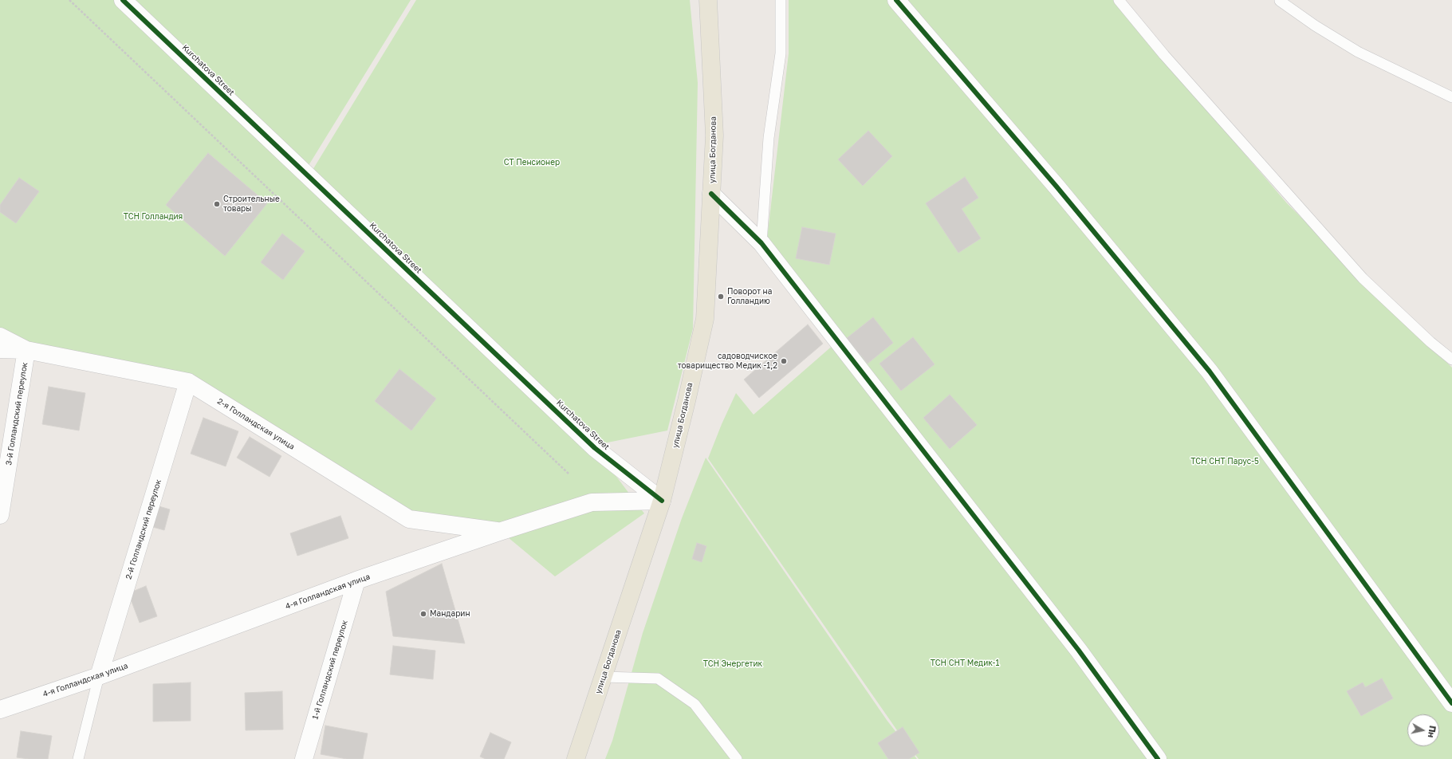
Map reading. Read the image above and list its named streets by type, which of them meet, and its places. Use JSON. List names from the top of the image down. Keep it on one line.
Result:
{"streets":{"main road":["улица Богданова"],"street":["Kurchatova Street","3-й Голландский переулок","2-я Голландская улица","2-й Голландский переулок","4-я Голландская улица","1-й Голландский переулок"]},"crossings":[["Kurchatova Street","улица Богданова"],["Kurchatova Street","4-я Голландская улица"],["улица Богданова","4-я Голландская улица"],["3-й Голландский переулок","2-я Голландская улица"],["2-я Голландская улица","2-й Голландский переулок"],["2-я Голландская улица","4-я Голландская улица"],["2-й Голландский переулок","4-я Голландская улица"],["4-я Голландская улица","1-й Голландский переулок"]],"parks":["СТ Пенсионер","ТСН Голландия","ТСН СНТ Парус-5","ТСН СНТ Медик-1","ТСН Энергетик"],"places":["Строительные товары","Поворот на Голландию","садоводчиское товарищество Медик -1,2","Мандарин"],"north":"right"}
